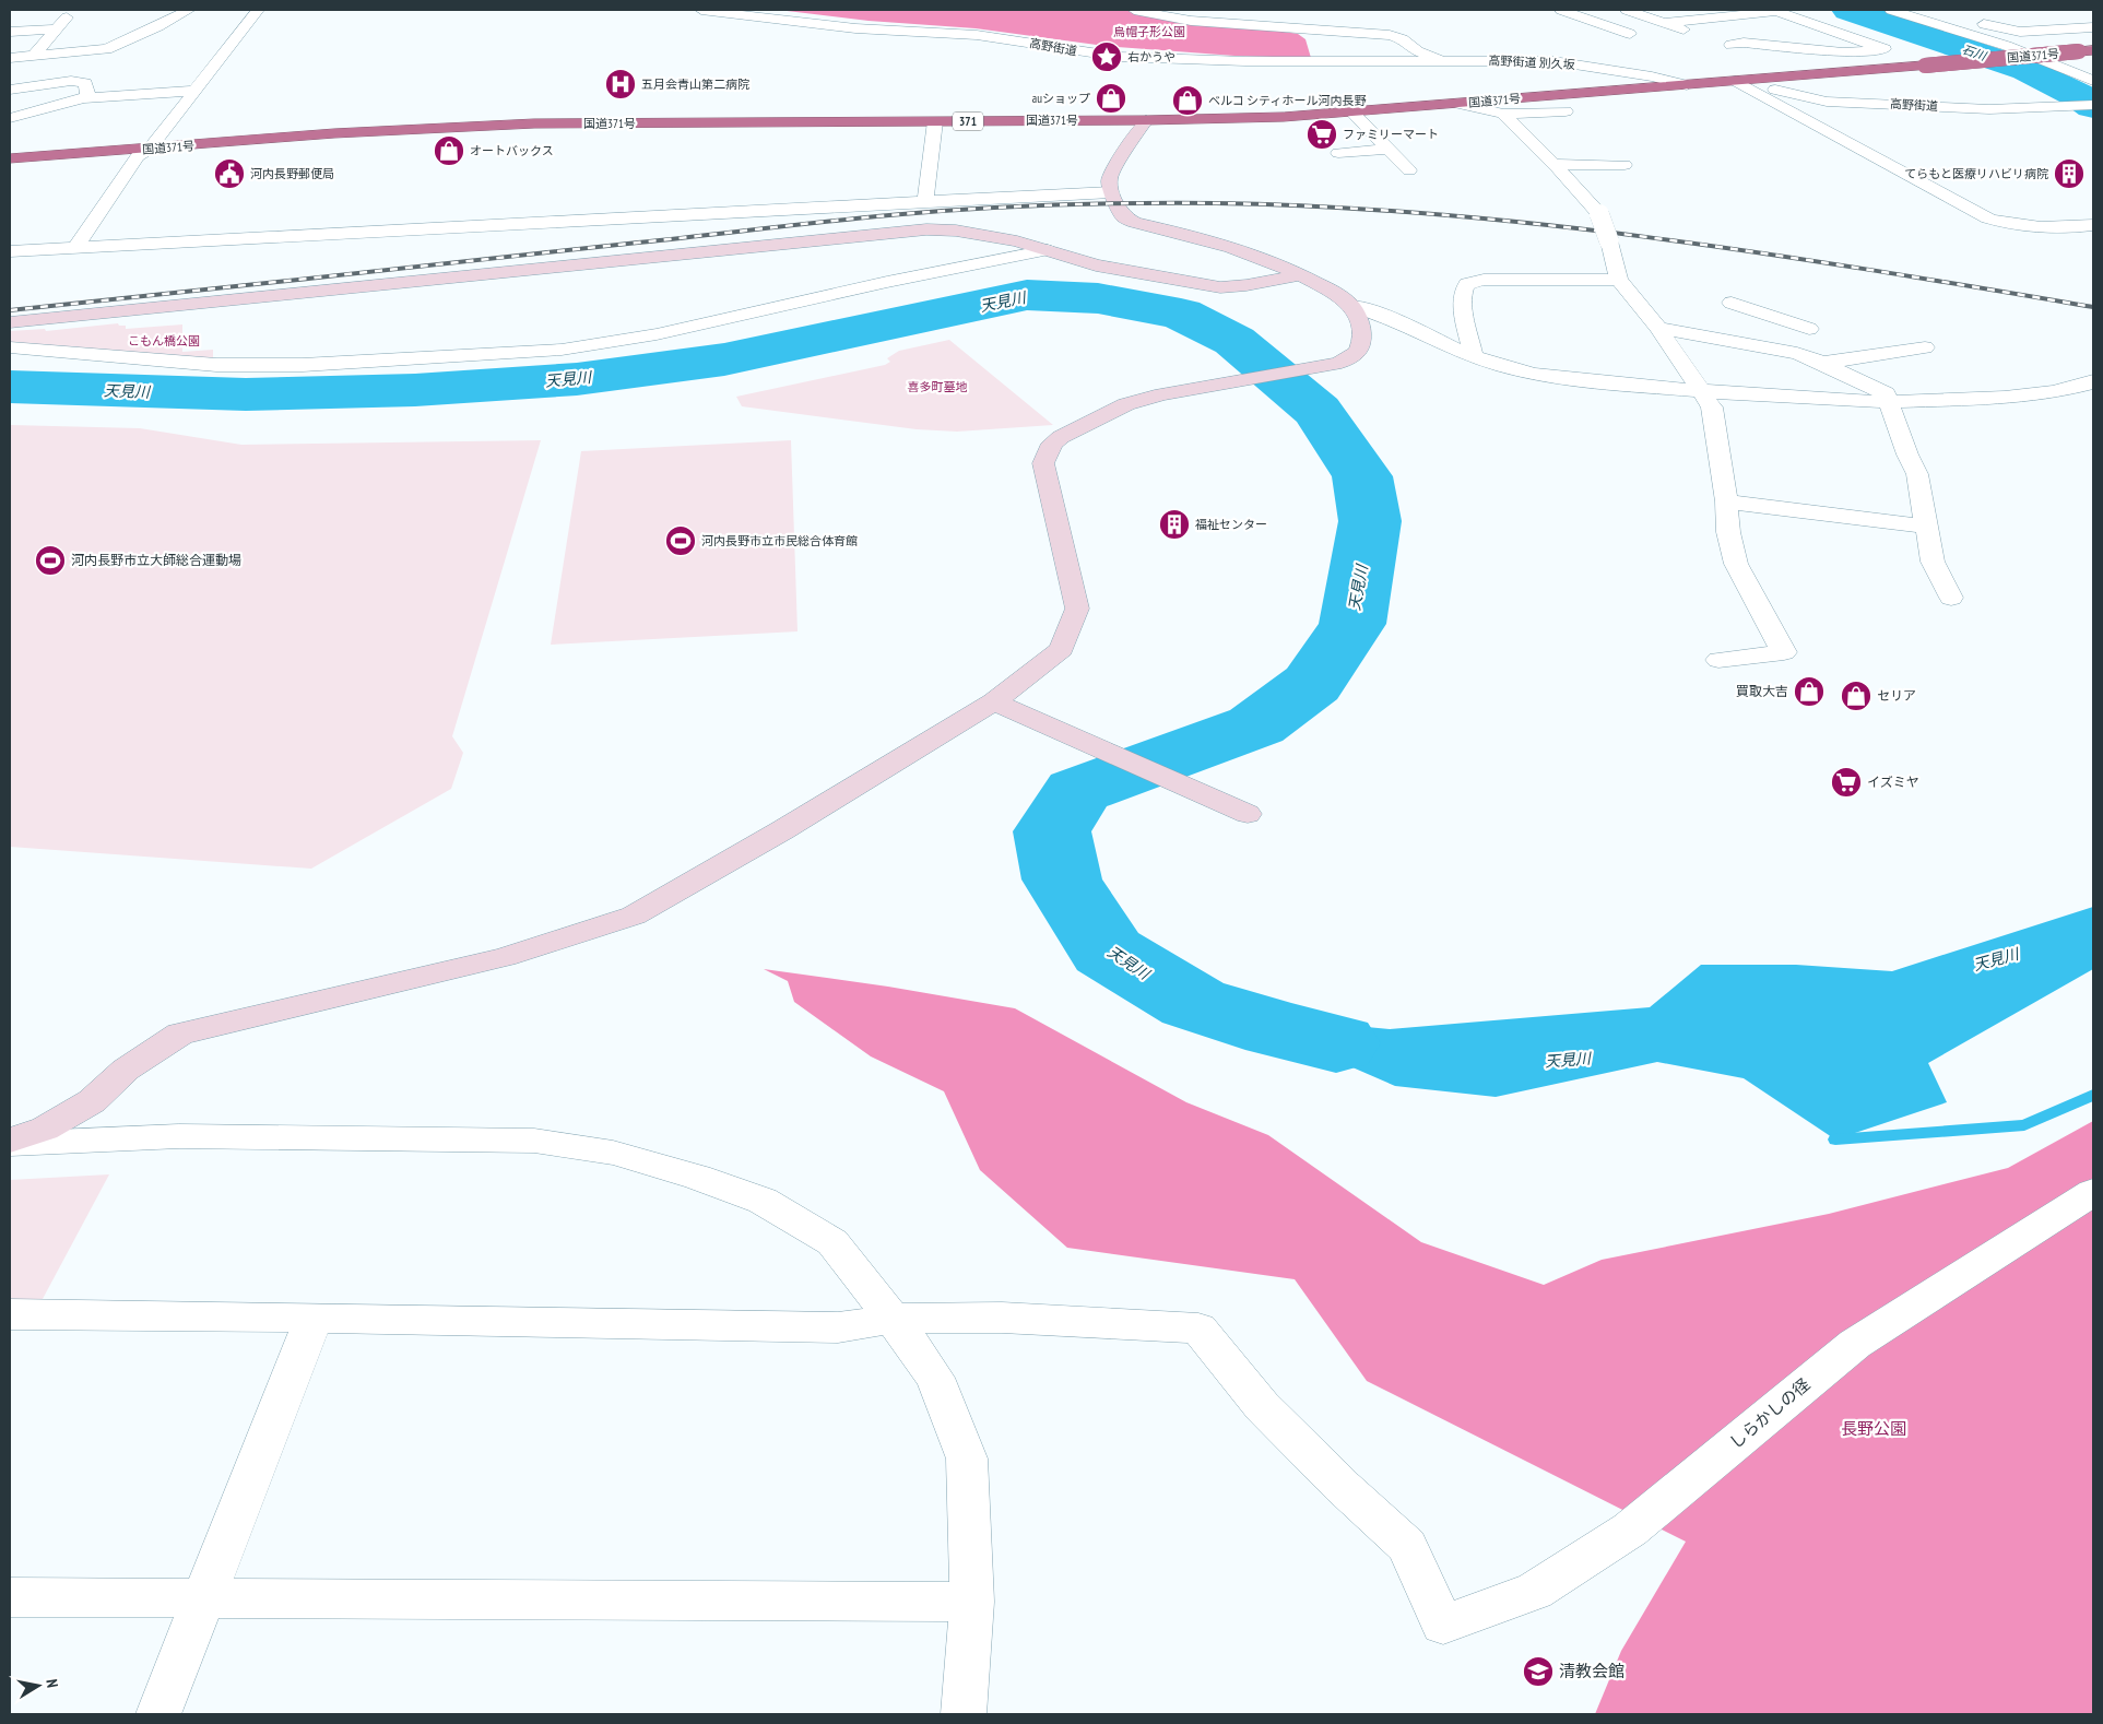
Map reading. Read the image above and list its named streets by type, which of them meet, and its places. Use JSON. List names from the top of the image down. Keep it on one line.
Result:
{"streets":{"highway":["国道371号","371"],"street":["高野街道","高野街道 別久坂","しらかしの径"]},"crossings":[["高野街道","国道371号"],["高野街道","高野街道 別久坂"],["国道371号","高野街道 別久坂"]],"water":["石川","天見川"],"parks":["烏帽子形公園","こもん橋公園","喜多町墓地","長野公園"],"places":{"place":["右かうや"],"hospital":["五月会青山第二病院"],"shop":["auショップ","ベルコ シティホール河内長野","オートバックス","買取大吉","セリア"],"supermarket":["ファミリーマート","イズミヤ"],"public building":["河内長野郵便局"],"building":["てらもと医療リハビリ病院","福祉センター"],"sports":["河内長野市立市民総合体育館","河内長野市立大師総合運動場"],"school or university":["清教会館"]},"north":"right"}
